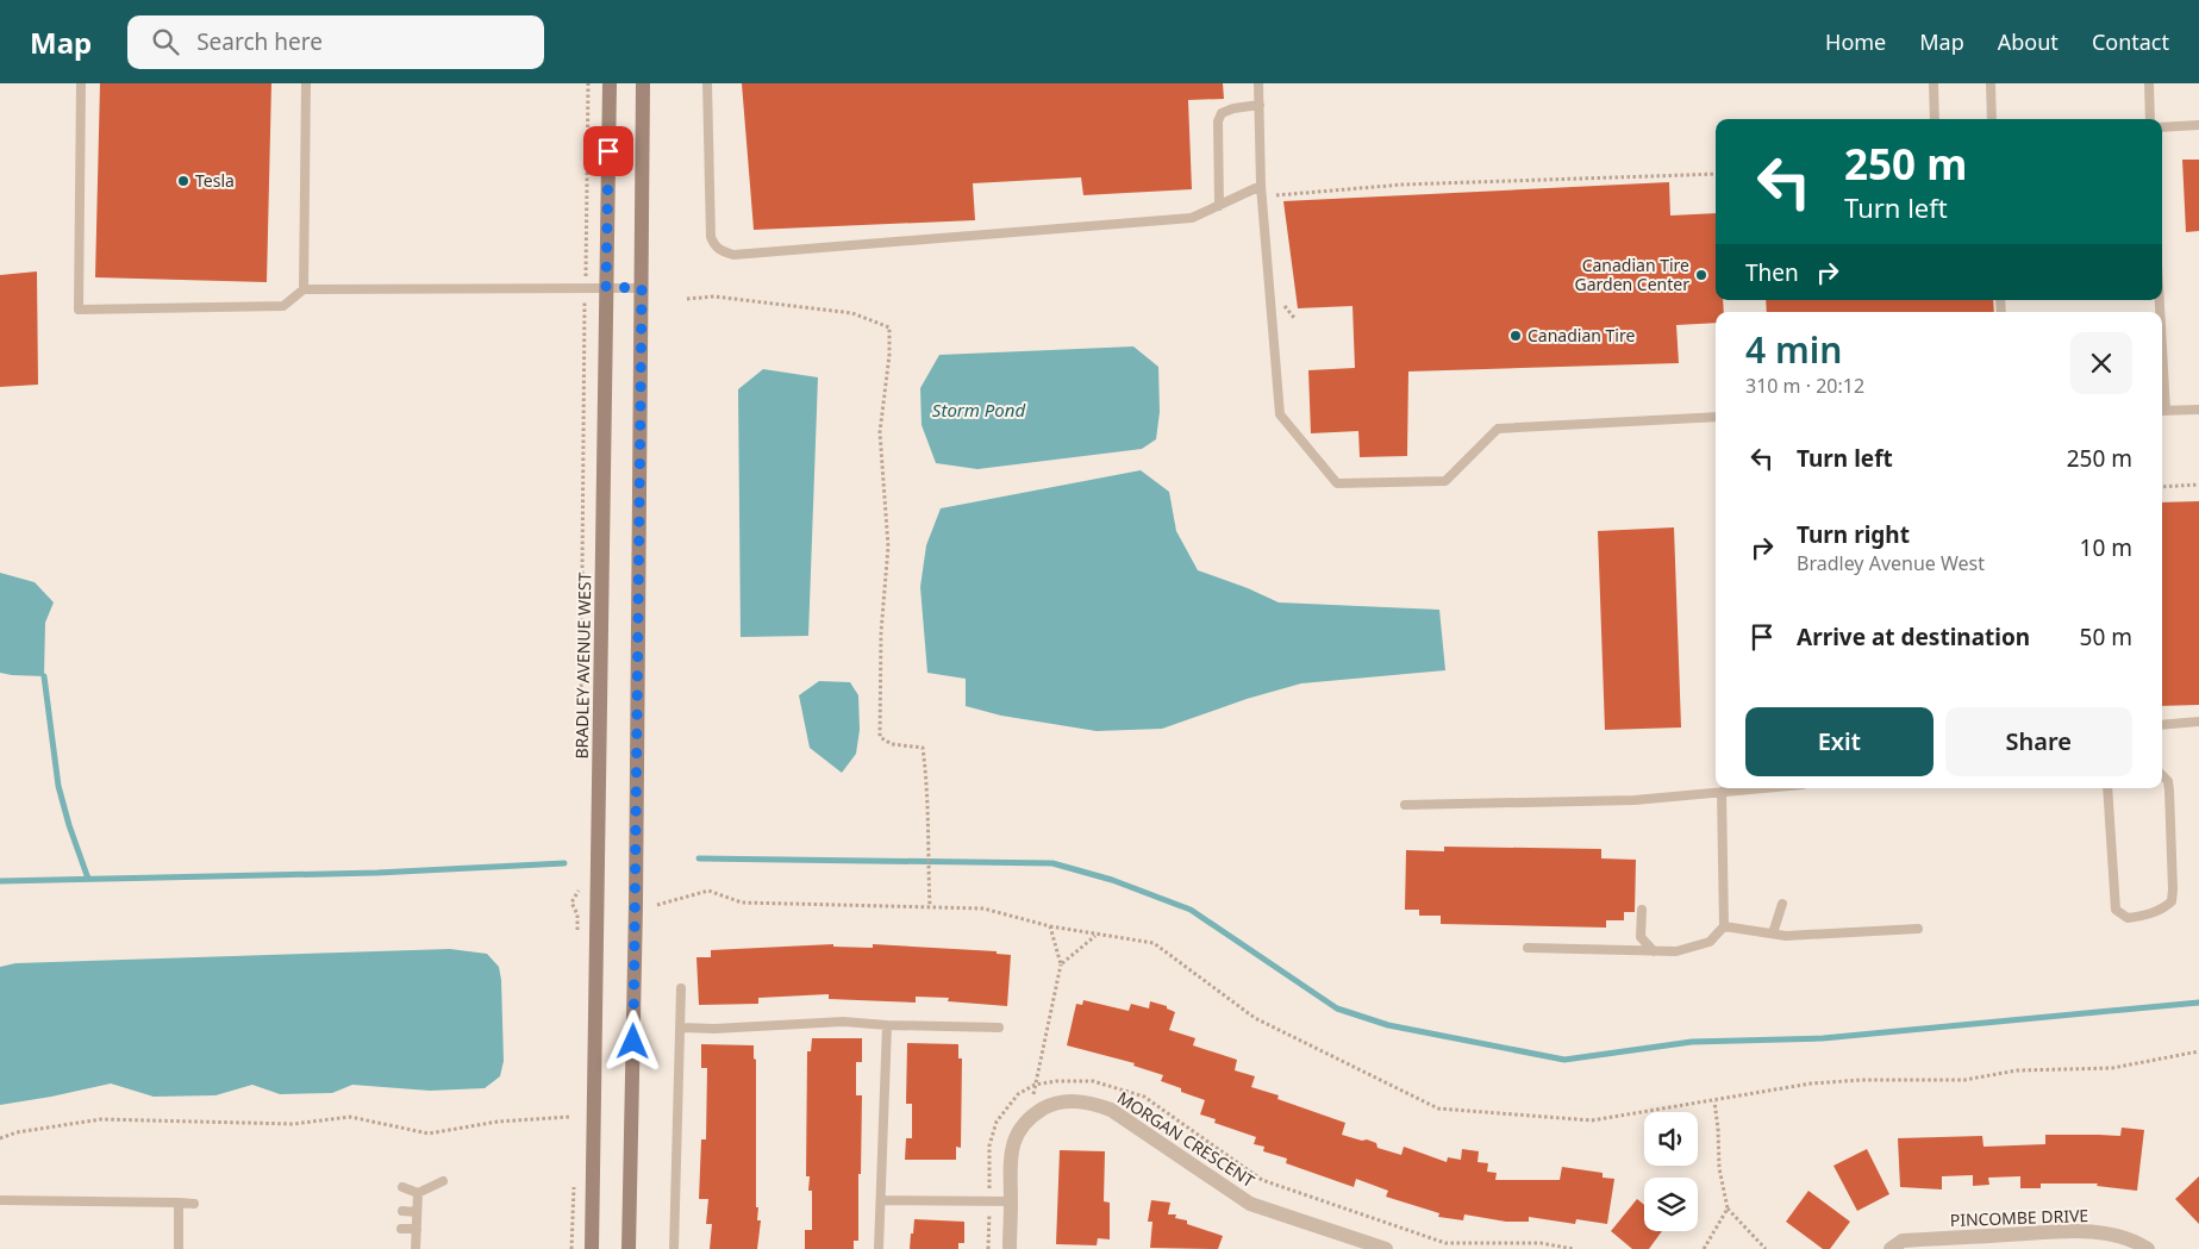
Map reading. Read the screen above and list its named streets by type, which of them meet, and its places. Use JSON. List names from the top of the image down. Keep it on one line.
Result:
{"streets":{"main road":["BRADLEY AVENUE WEST"],"street":["MORGAN CRESCENT","PINCOMBE DRIVE"]},"water":["Storm Pond"],"places":["Tesla","Canadian Tire Garden Center","Canadian Tire"],"page":{"header":"Map","search":"Search here","nav":["Home","Map","About","Contact"],"turn":["250 m","Turn left"],"then":"Then","heading":["4 min","310 m · 20:12"],"list":[{"name":"Turn left","value":"250 m"},{"name":"Turn right","note":"Bradley Avenue West","value":"10 m"},{"name":"Arrive at destination","value":"50 m"}],"buttons":["Exit","Share"]}}
